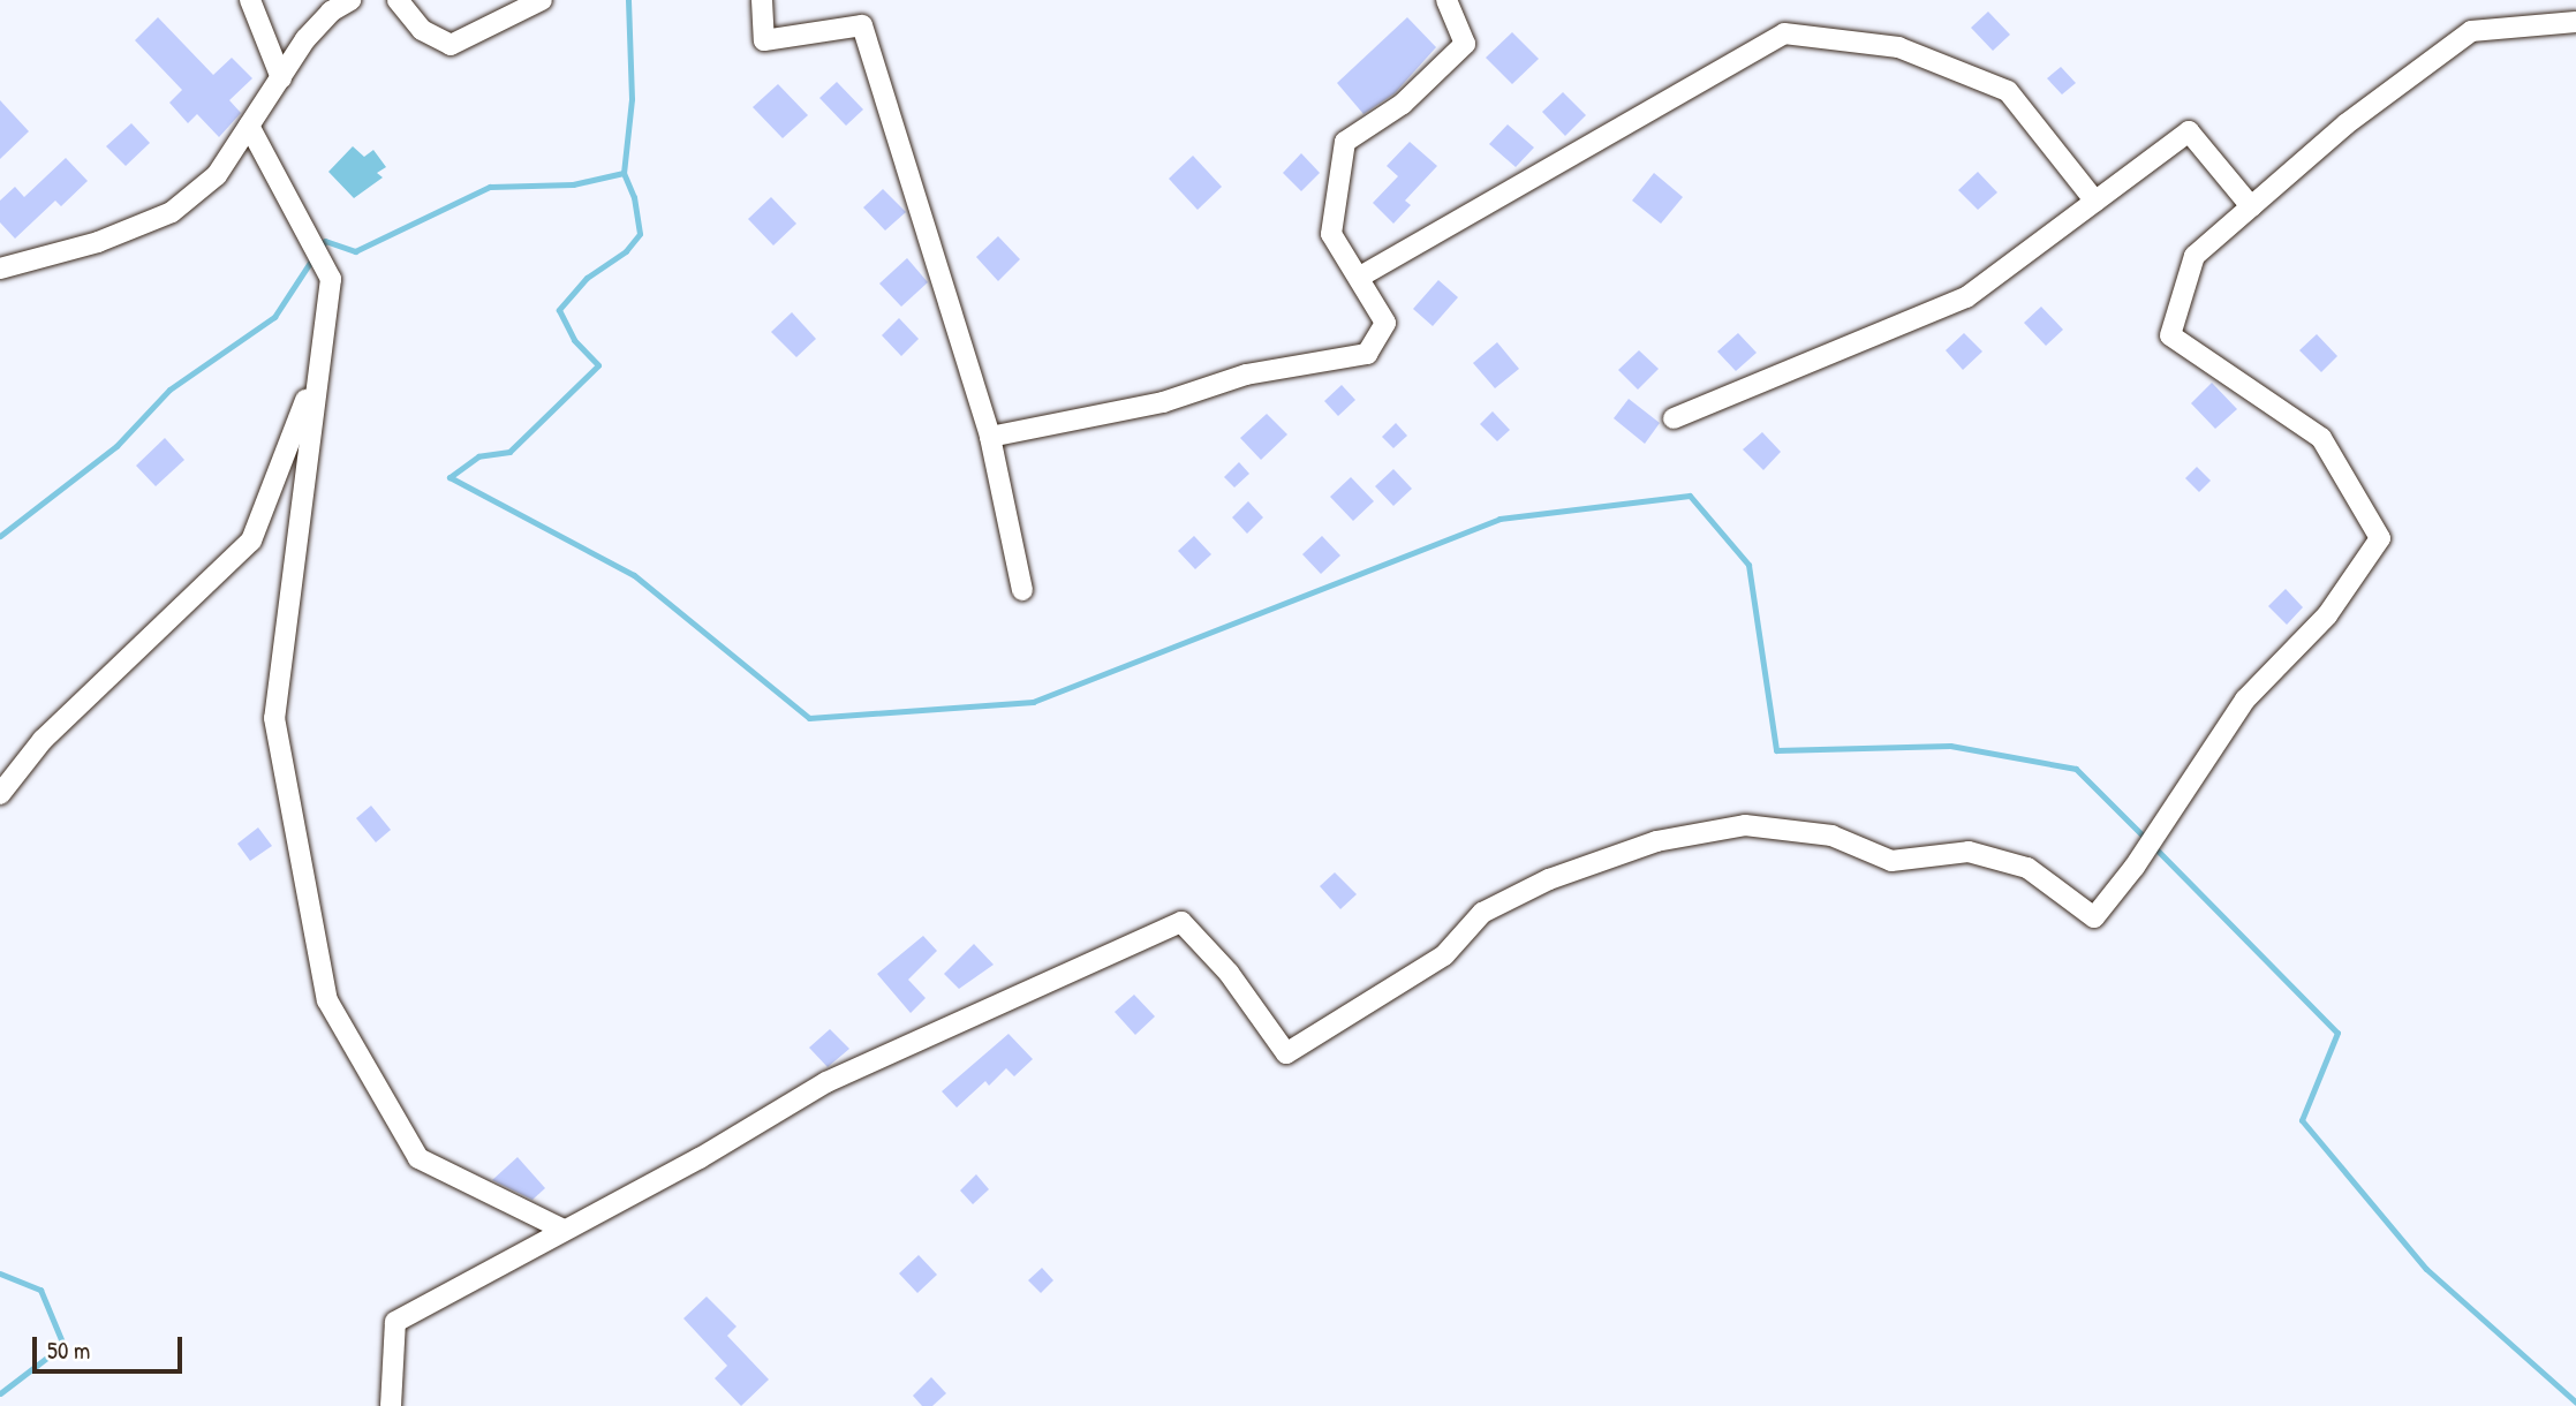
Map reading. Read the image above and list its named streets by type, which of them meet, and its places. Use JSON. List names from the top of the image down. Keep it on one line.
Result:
{"scale_bar":"50 m"}
